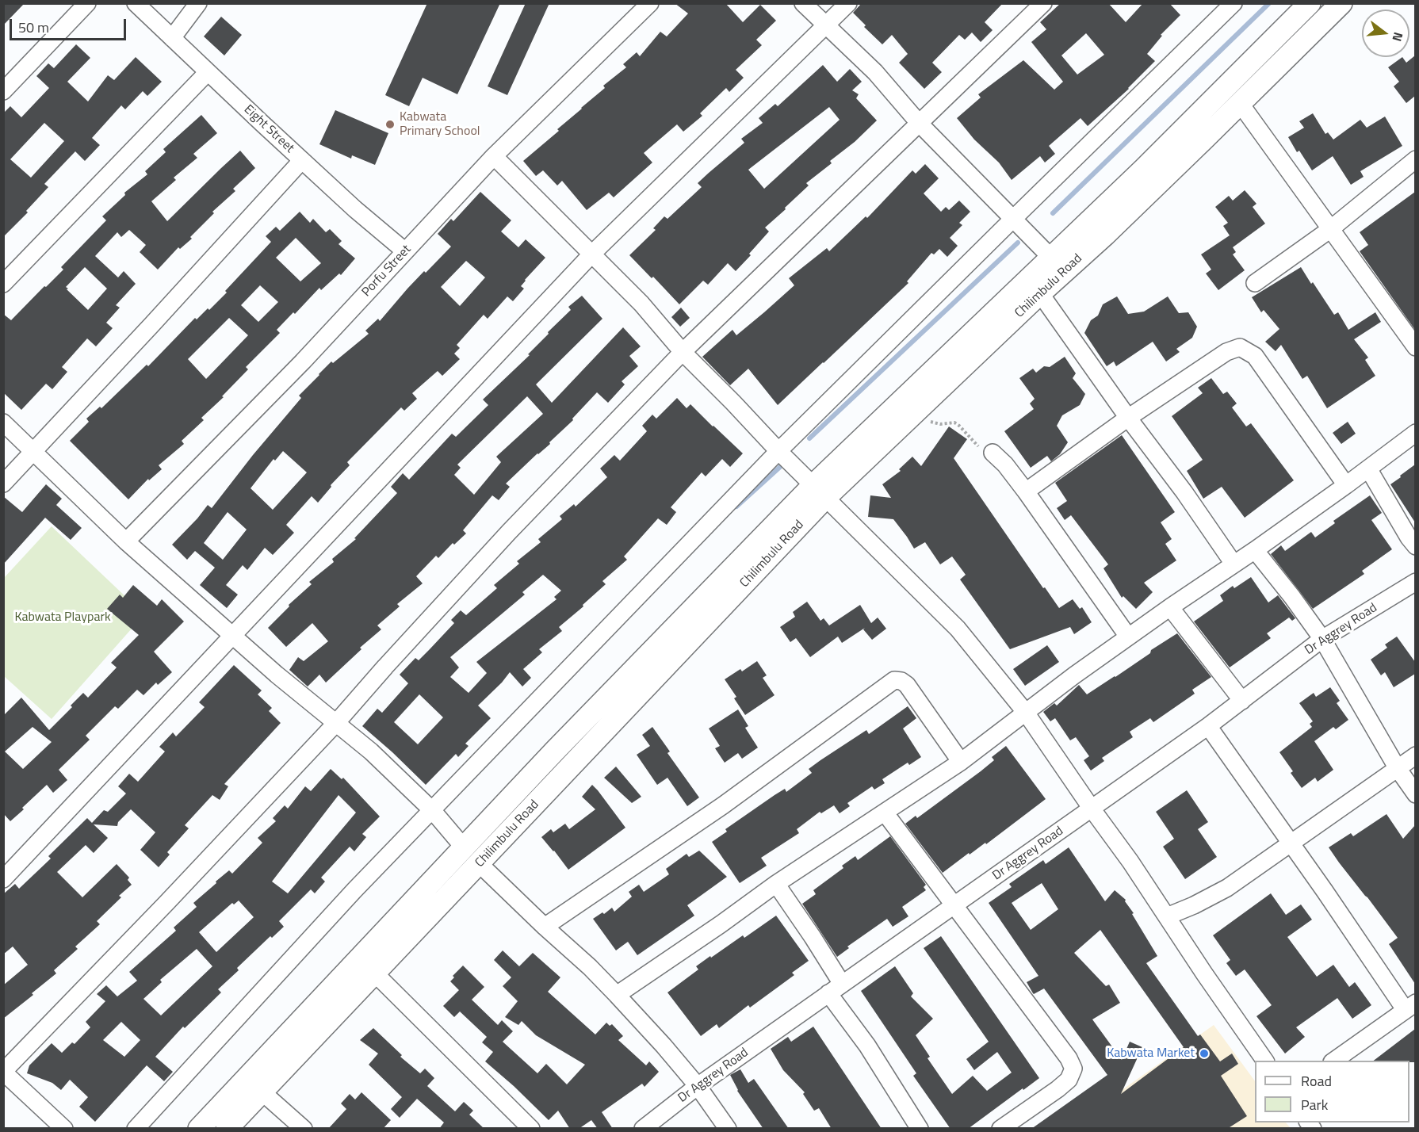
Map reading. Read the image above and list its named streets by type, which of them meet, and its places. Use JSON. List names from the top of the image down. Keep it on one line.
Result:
{"streets":{"main road":["Chilimbulu Road"],"street":["Eight Street","Porfu Street","Dr Aggrey Road"]},"crossings":[["Eight Street","Porfu Street"]],"parks":["Kabwata Playpark"],"places":["Kabwata Primary School","Kabwata Market"],"legend":["Road","Park"],"scale_bar":"50 m","north":"right"}
